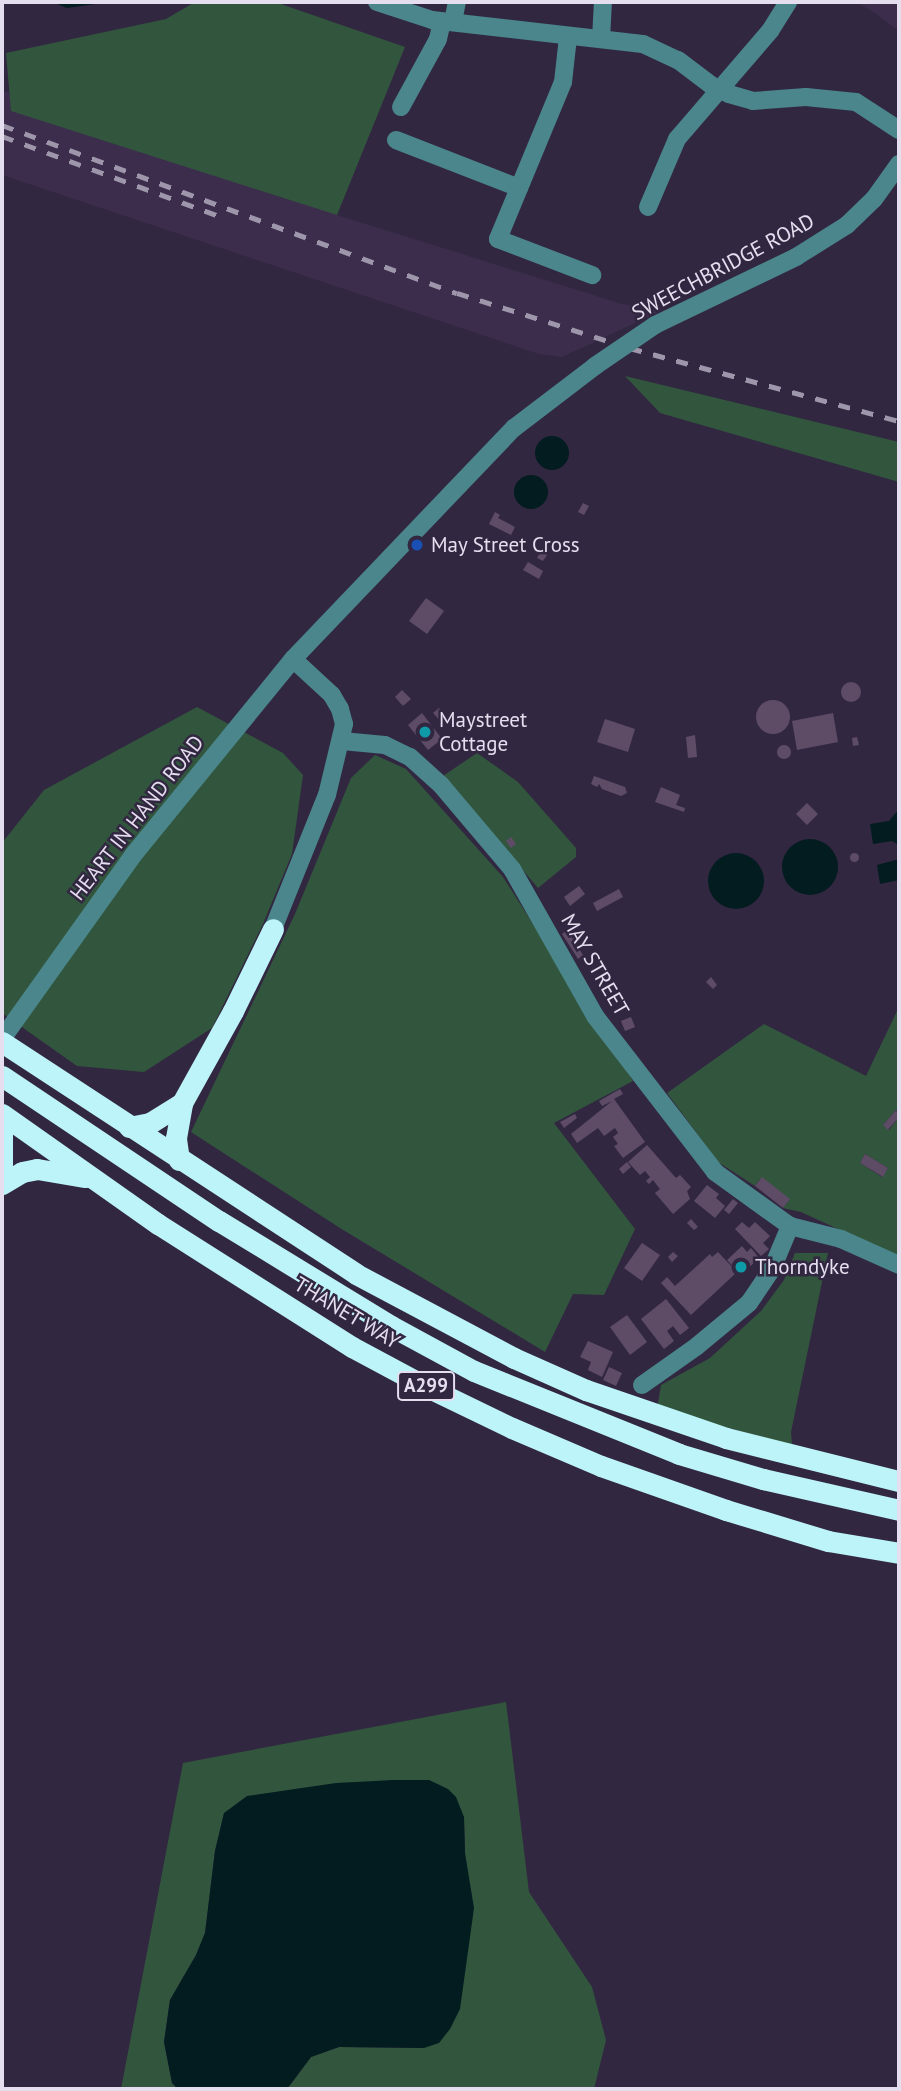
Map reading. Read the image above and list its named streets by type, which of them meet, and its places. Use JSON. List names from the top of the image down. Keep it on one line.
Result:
{"streets":{"highway":["THANET WAY","A299"],"street":["SWEECHBRIDGE ROAD","HEART IN HAND ROAD","MAY STREET"]},"crossings":[["SWEECHBRIDGE ROAD","HEART IN HAND ROAD"]],"places":["May Street Cross","Maystreet Cottage","Thorndyke"]}
